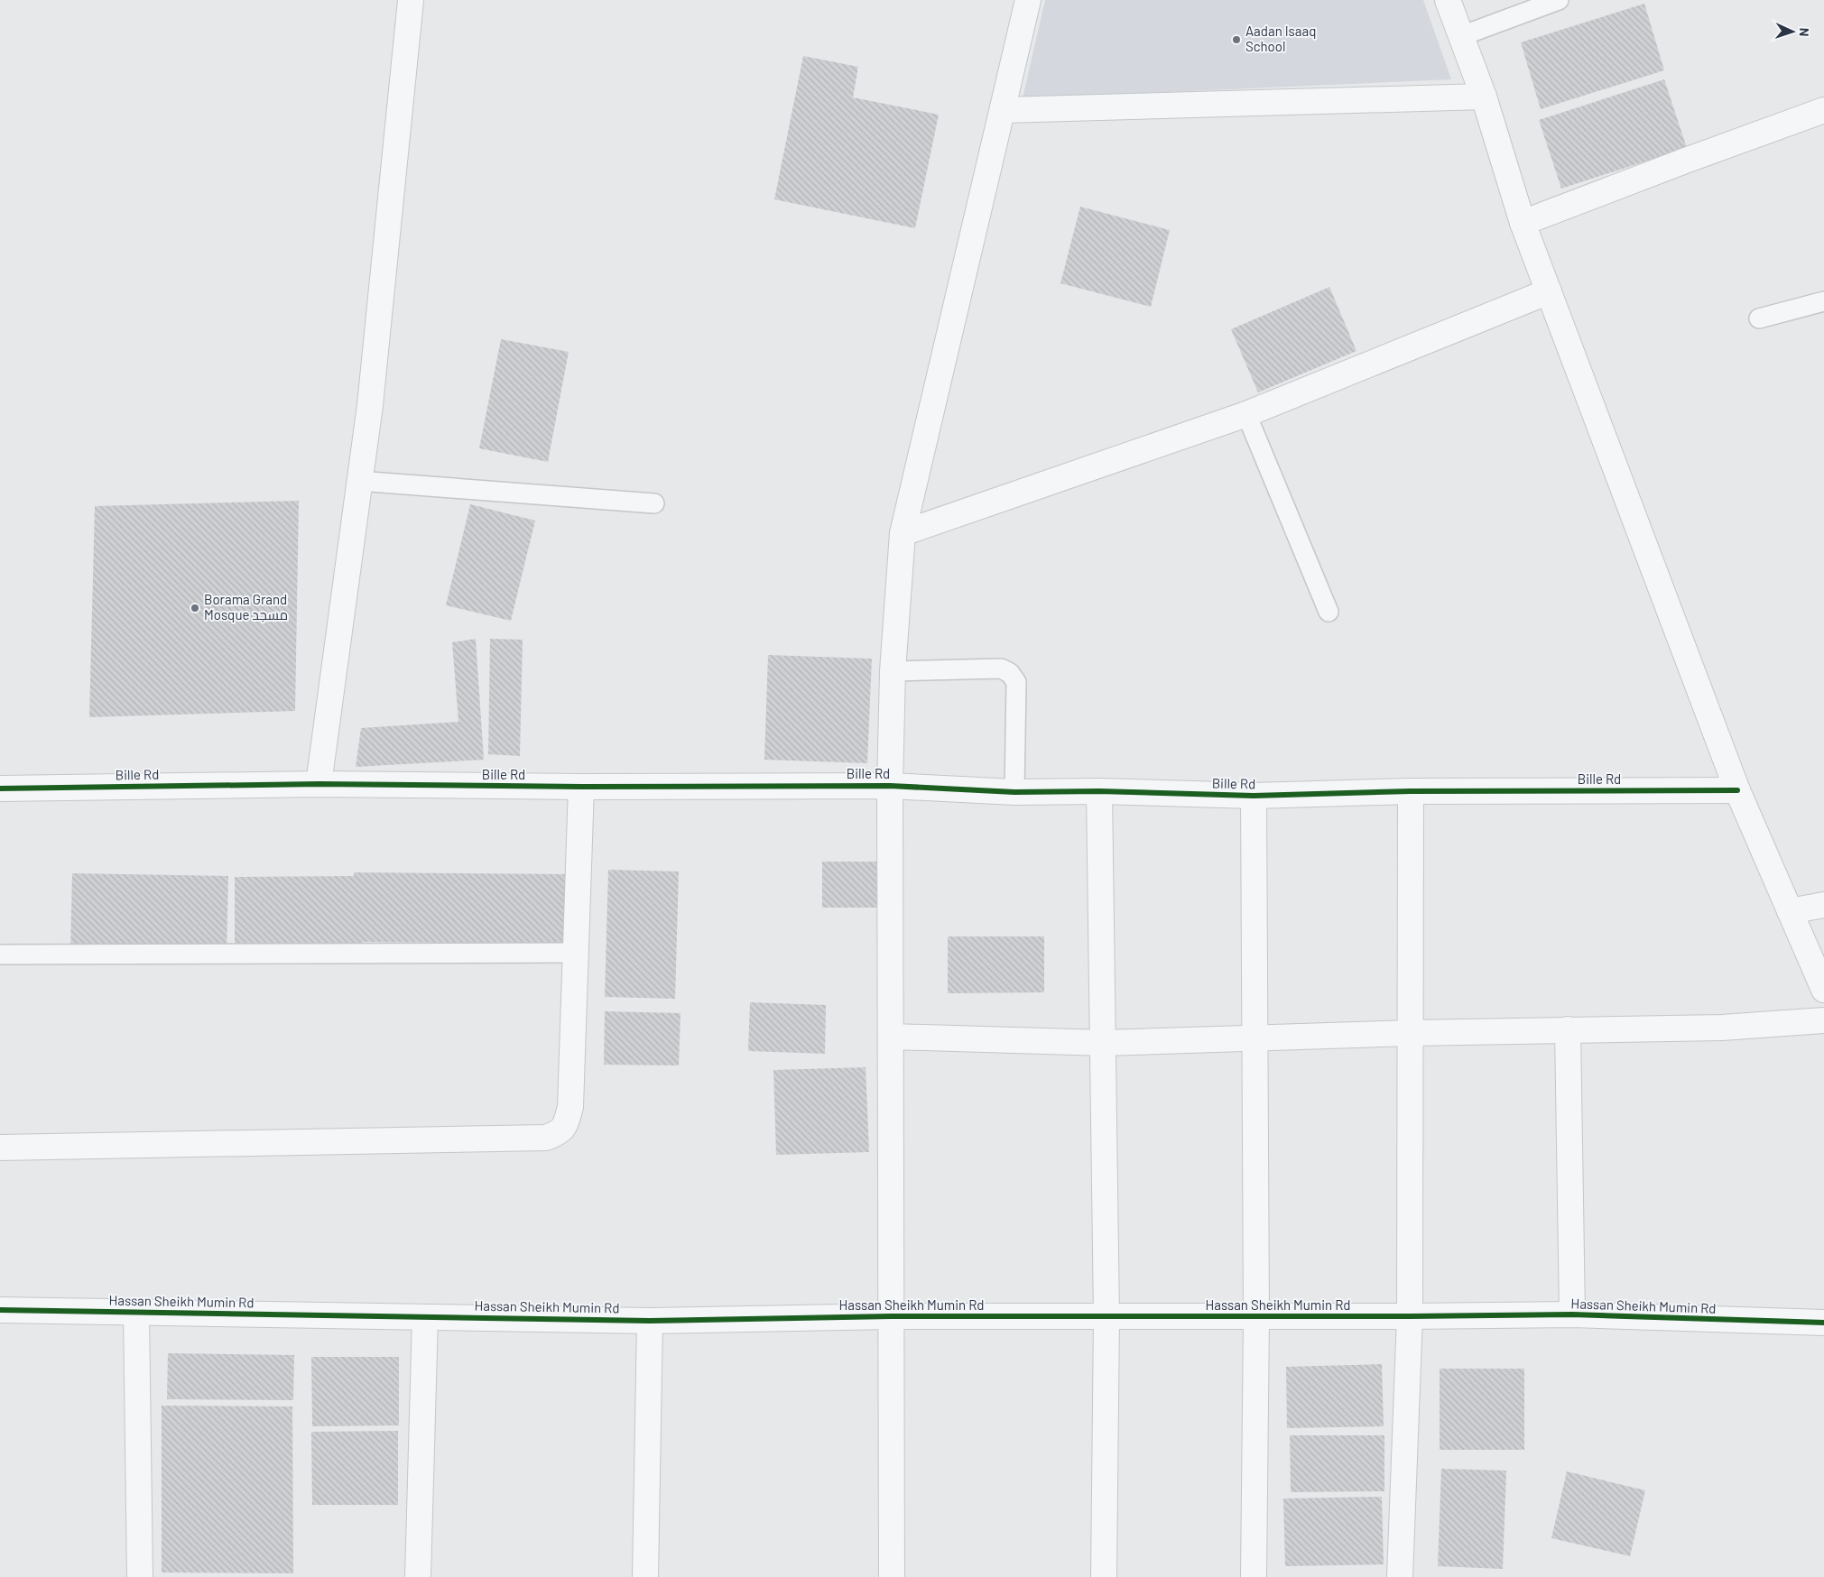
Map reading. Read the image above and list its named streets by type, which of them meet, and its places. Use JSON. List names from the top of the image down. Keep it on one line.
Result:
{"streets":{"street":["Bille Rd","Hassan Sheikh Mumin Rd"]},"places":["Aadan Isaaq School","Borama Grand Mosque مسجد"],"north":"right"}
